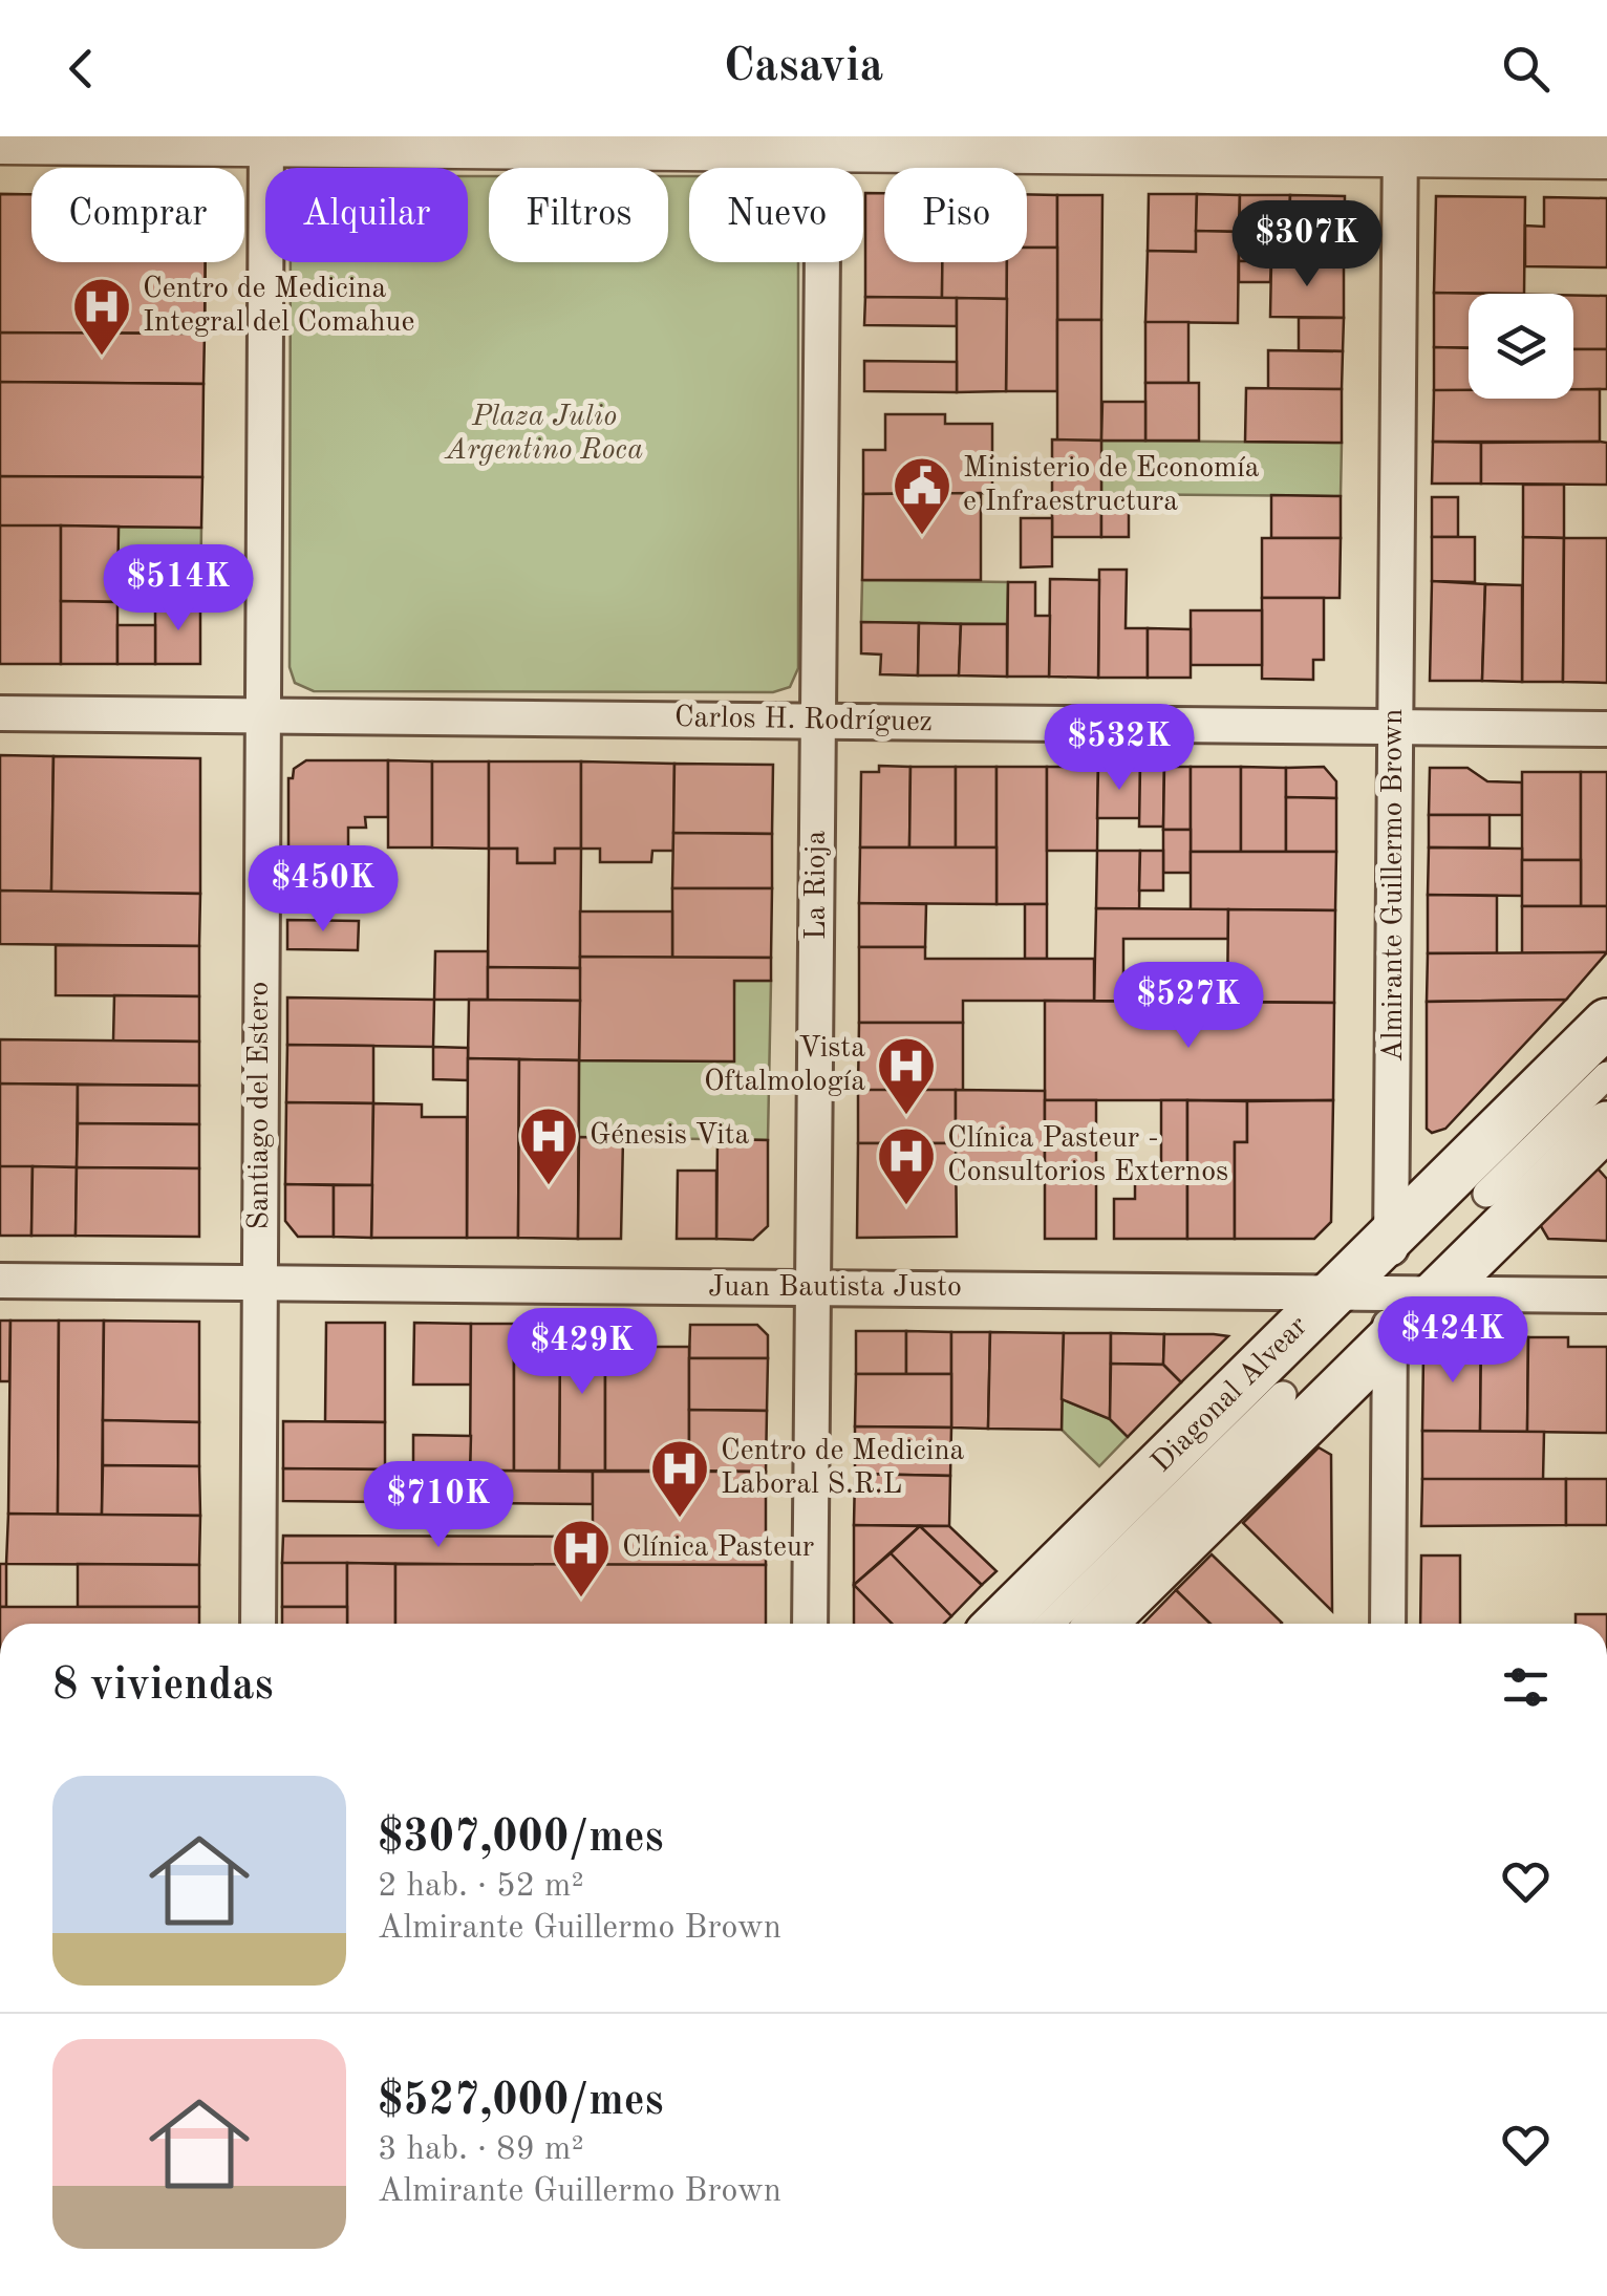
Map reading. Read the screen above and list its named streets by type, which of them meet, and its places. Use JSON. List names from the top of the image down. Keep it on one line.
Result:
{"streets":{"main road":["Diagonal Alvear"],"street":["Carlos H. Rodríguez","La Rioja","Almirante Guillermo Brown","Santiago del Estero","Juan Bautista Justo"]},"crossings":[["Carlos H. Rodríguez","La Rioja"],["Carlos H. Rodríguez","Almirante Guillermo Brown"],["Carlos H. Rodríguez","Santiago del Estero"],["La Rioja","Juan Bautista Justo"],["Almirante Guillermo Brown","Juan Bautista Justo"],["Almirante Guillermo Brown","Diagonal Alvear"],["Santiago del Estero","Juan Bautista Justo"],["Juan Bautista Justo","Diagonal Alvear"]],"parks":["Plaza Julio Argentino Roca"],"places":{"hospital":["Centro de Medicina Integral del Comahue","Vista Oftalmología","Génesis Vita","Clínica Pasteur - Consultorios Externos","Centro de Medicina Laboral S.R.L","Clínica Pasteur"],"public building":["Ministerio de Economía e Infraestructura"]},"page":{"header":"Casavia","chip":["Comprar","Alquilar","Filtros","Nuevo","Piso"],"price":["$307K","$514K","$532K","$450K","$527K","$424K","$429K","$710K"],"heading":"8 viviendas","list":[{"name":"$307,000/mes","note":"2 hab. · 52 m² · Almirante Guillermo Brown"},{"name":"$527,000/mes","note":"3 hab. · 89 m² · Almirante Guillermo Brown"}]}}
